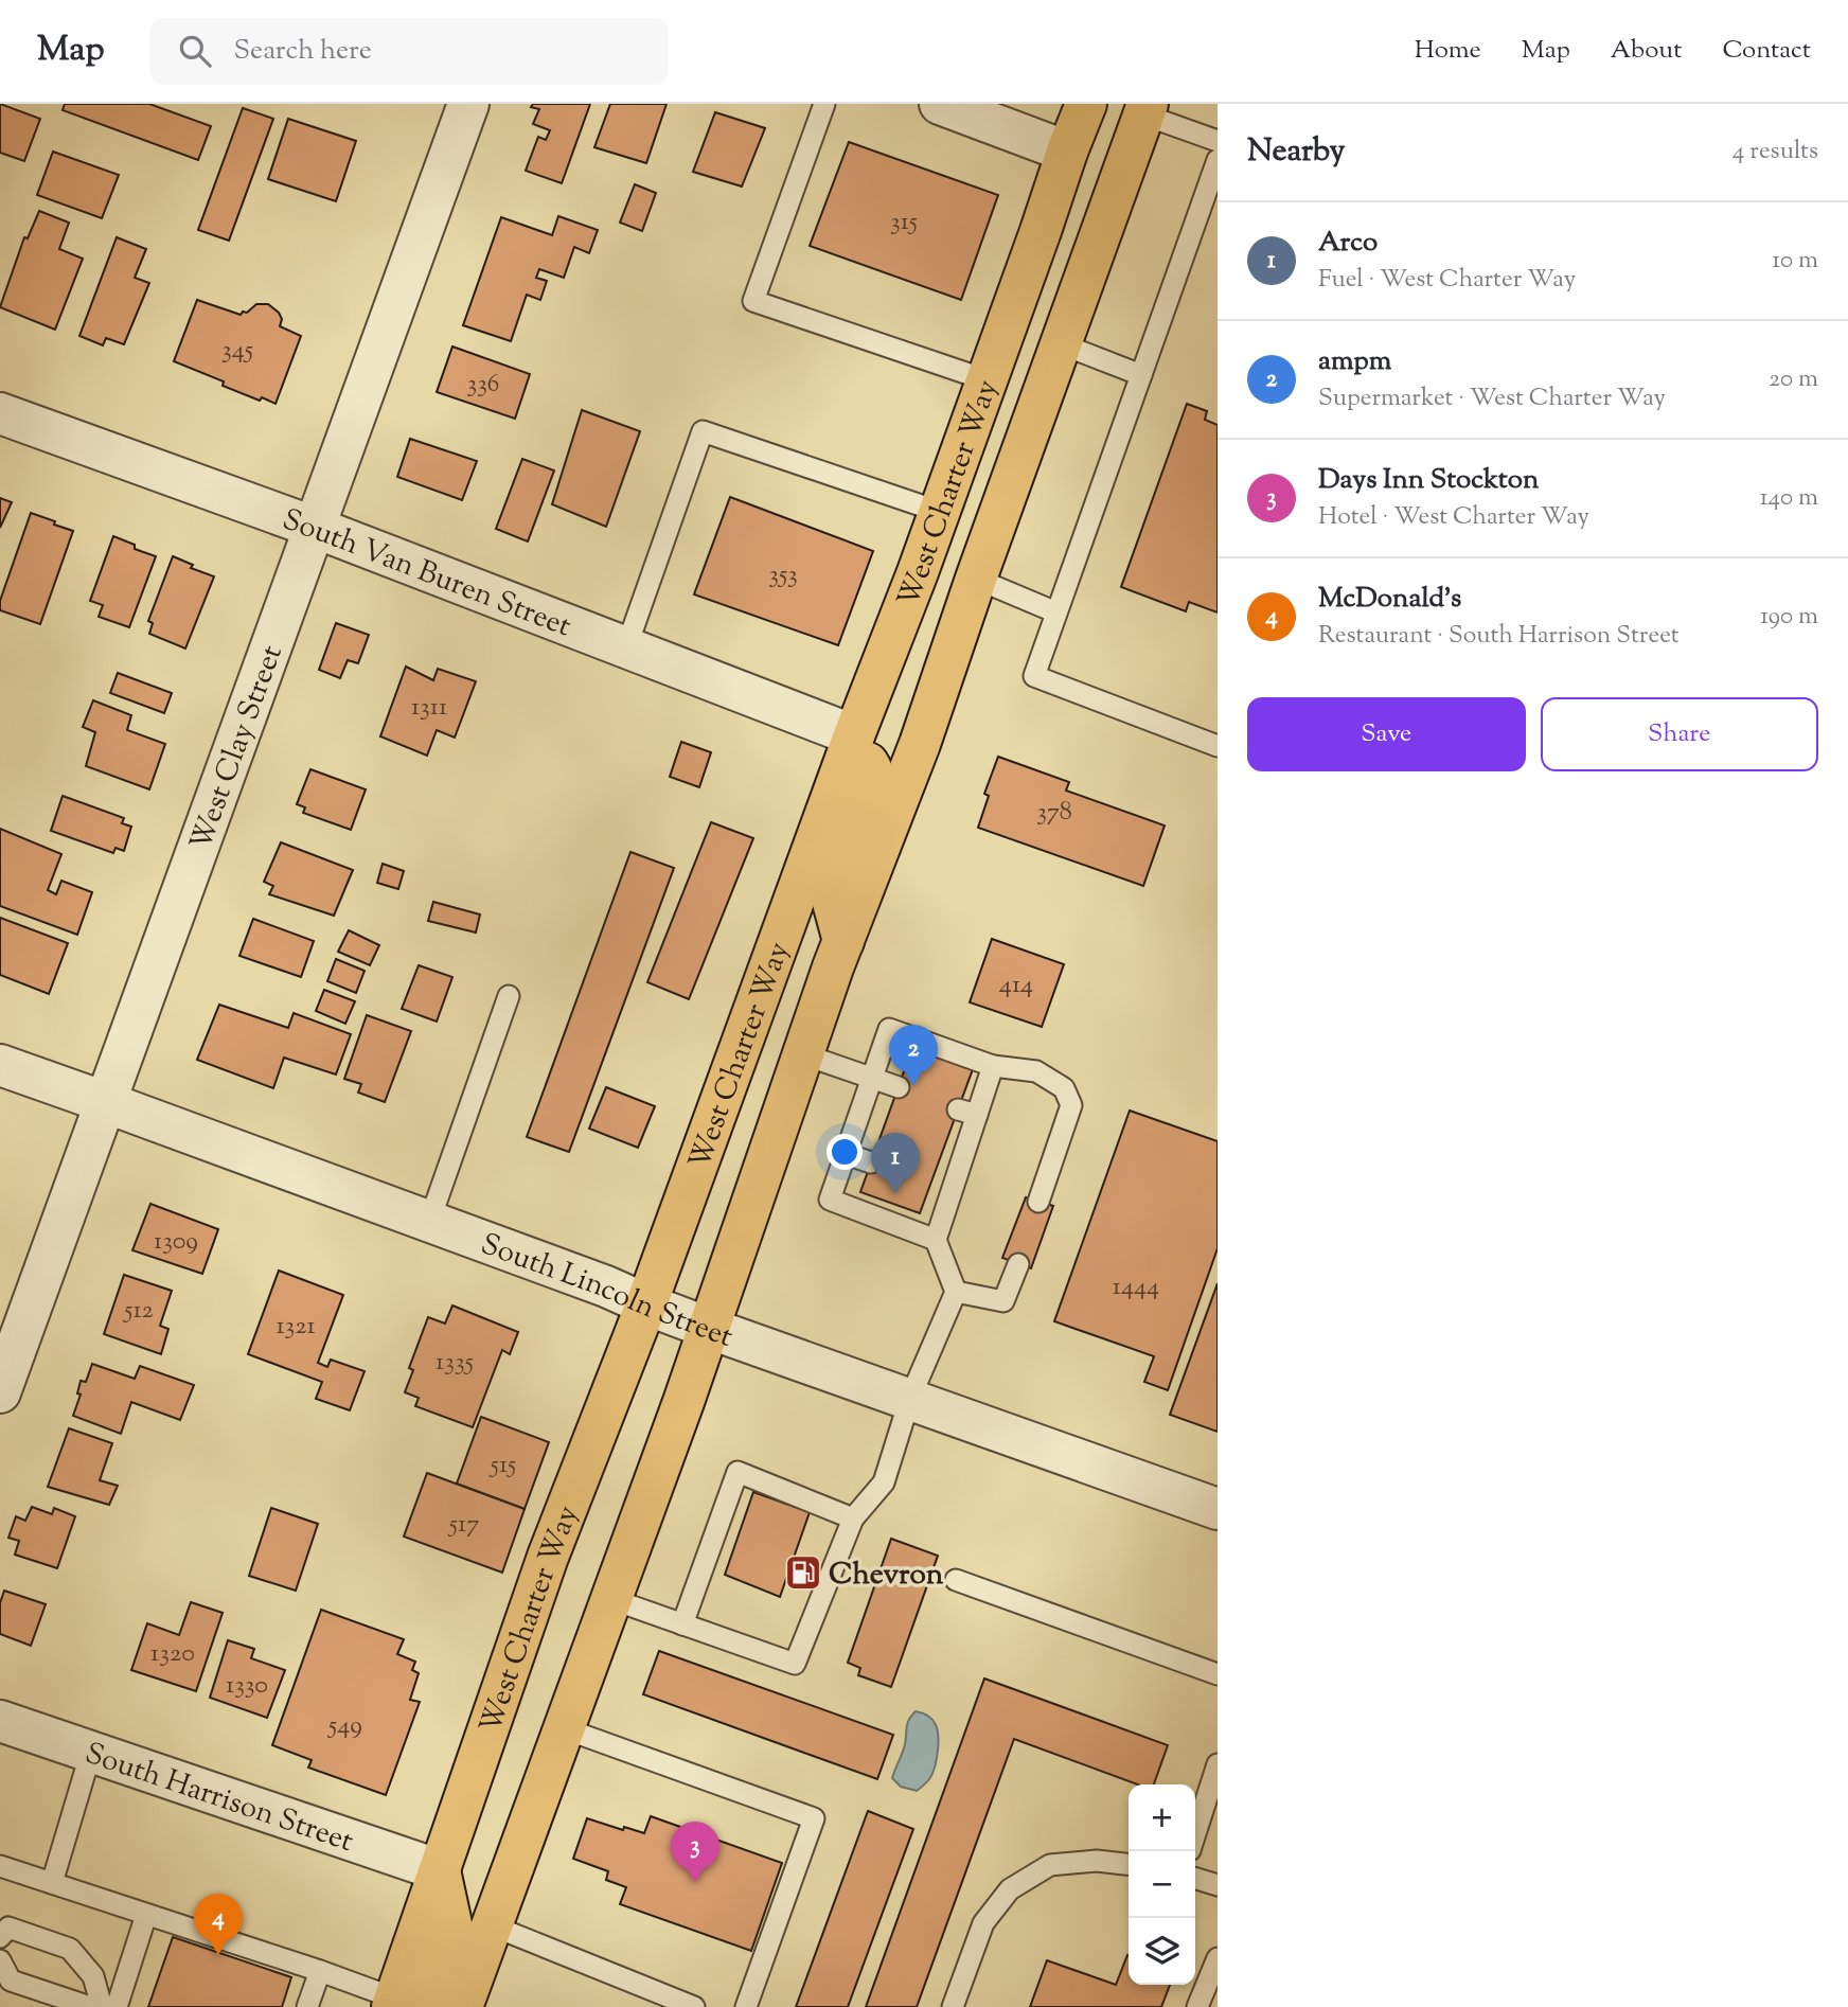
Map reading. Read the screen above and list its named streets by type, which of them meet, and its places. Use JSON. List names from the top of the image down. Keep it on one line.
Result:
{"streets":{"main road":["West Charter Way"],"street":["South Van Buren Street","West Clay Street","South Lincoln Street","South Harrison Street"]},"crossings":[["West Charter Way","South Van Buren Street"],["West Charter Way","South Lincoln Street"],["West Charter Way","South Harrison Street"],["South Van Buren Street","West Clay Street"],["West Clay Street","South Lincoln Street"]],"places":{"fuel station":["Chevron"]},"house_numbers":["315","345","336","353","1311","378","414","1309","1444","512","1321","1335","515","517","1320","1330","549"],"page":{"header":"Map","search":"Search here","nav":["Home","Map","About","Contact"],"heading":["Nearby","4 results"],"list":[{"mark":"1","name":"Arco","note":"Fuel · West Charter Way","value":"10 m"},{"mark":"2","name":"ampm","note":"Supermarket · West Charter Way","value":"20 m"},{"mark":"3","name":"Days Inn Stockton","note":"Hotel · West Charter Way","value":"140 m"},{"mark":"4","name":"McDonald's","note":"Restaurant · South Harrison Street","value":"190 m"}],"buttons":["Save","Share"],"pins":["2","1","3","4"],"map_buttons":["+","−"]}}
